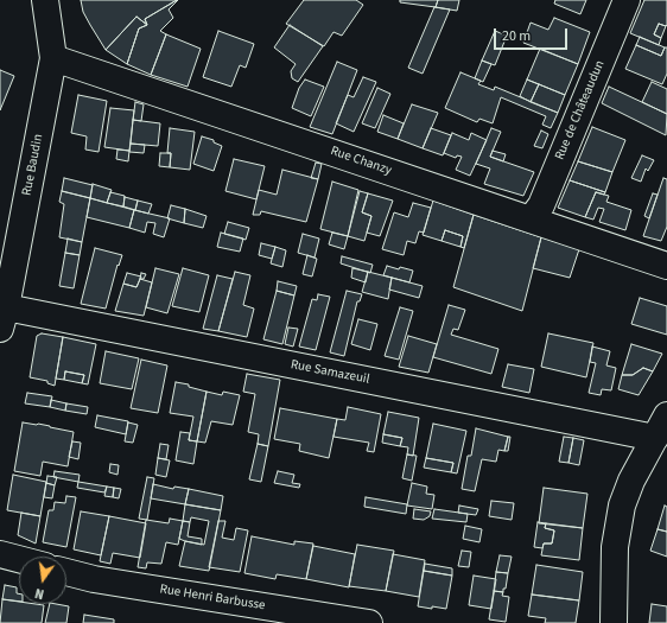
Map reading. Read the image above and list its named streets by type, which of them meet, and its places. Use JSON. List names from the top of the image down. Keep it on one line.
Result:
{"streets":{"street":["Rue de Châteaudun","Rue Chanzy","Rue Baudin","Rue Samazeuil","Rue Henri Barbusse"]},"crossings":[["Rue de Châteaudun","Rue Chanzy"],["Rue Chanzy","Rue Baudin"],["Rue Baudin","Rue Samazeuil"]],"scale_bar":"20 m","north":"bottom"}
